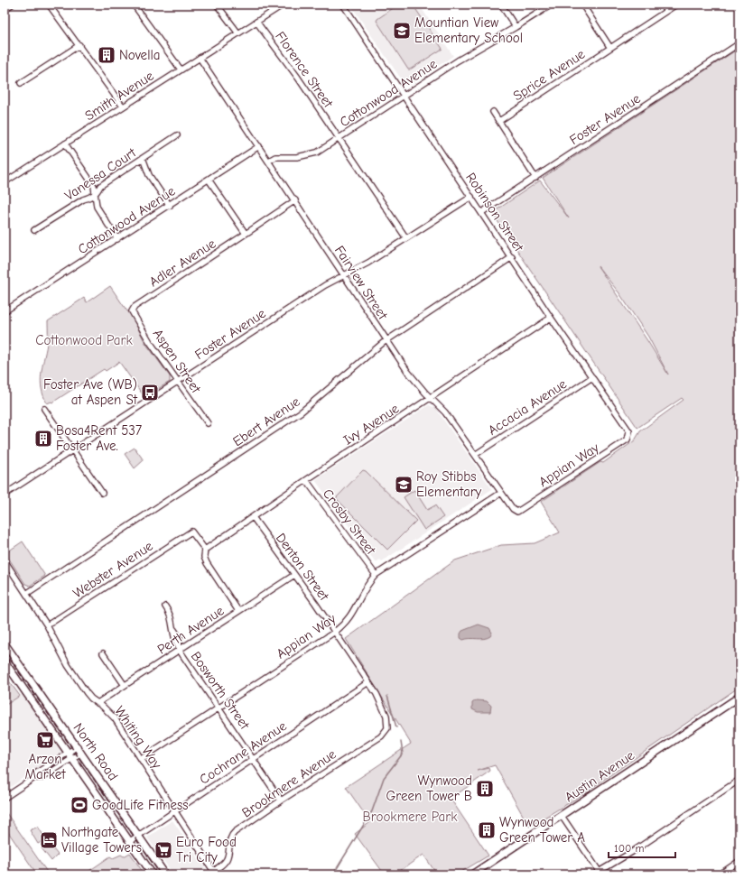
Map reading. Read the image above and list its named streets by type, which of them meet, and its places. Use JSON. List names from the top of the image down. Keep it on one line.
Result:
{"streets":{"main road":["North Road","Austin Avenue"],"street":["Florence Street","Sprice Avenue","Cottonwood Avenue","Smith Avenue","Foster Avenue","Vanessa Court","Robinson Street","Adler Avenue","Fairview Street","Aspen Street","Accacia Avenue","Ebert Avenue","Ivy Avenue","Appian Way","Crosby Street","Denton Street","Webster Avenue","Perth Avenue","Bosworth Street","Whiting Way","Cochrane Avenue","Brookmere Avenue"]},"crossings":[["Florence Street","Cottonwood Avenue"],["Florence Street","Smith Avenue"],["Florence Street","Foster Avenue"],["Cottonwood Avenue","Robinson Street"],["Cottonwood Avenue","Fairview Street"],["Smith Avenue","Fairview Street"],["Foster Avenue","Robinson Street"],["Foster Avenue","Fairview Street"],["Foster Avenue","Aspen Street"],["Robinson Street","Accacia Avenue"],["Robinson Street","Ebert Avenue"],["Robinson Street","Ivy Avenue"],["Robinson Street","Appian Way"],["Adler Avenue","Fairview Street"],["Adler Avenue","Aspen Street"],["Fairview Street","Accacia Avenue"],["Fairview Street","Ebert Avenue"],["Fairview Street","Ivy Avenue"],["Fairview Street","Appian Way"],["Ebert Avenue","Whiting Way"],["Ivy Avenue","Crosby Street"],["Ivy Avenue","Denton Street"],["Ivy Avenue","Webster Avenue"],["Appian Way","Crosby Street"],["Appian Way","Denton Street"],["Appian Way","Bosworth Street"],["Appian Way","Whiting Way"],["Denton Street","Perth Avenue"],["Denton Street","Cochrane Avenue"],["Denton Street","Brookmere Avenue"],["Webster Avenue","Whiting Way"],["Perth Avenue","Bosworth Street"],["Perth Avenue","Whiting Way"],["Bosworth Street","Cochrane Avenue"],["Bosworth Street","Brookmere Avenue"],["Whiting Way","Cochrane Avenue"],["Whiting Way","Brookmere Avenue"],["North Road","Cochrane Avenue"]],"parks":["Cottonwood Park","Brookmere Park"],"places":{"school or university":["Mountian View Elementary School","Roy Stibbs Elementary"],"building":["Novella","Bosa4Rent 537 Foster Ave.","Wynwood Green Tower B","Wynwood Green Tower A"],"bus stop":["Foster Ave (WB) at Aspen St"],"supermarket":["Arzon Market","Euro Food Tri City"],"sports":["GoodLife Fitness"],"hotel":["Northgate Village Towers"]},"scale_bar":"100 m"}
